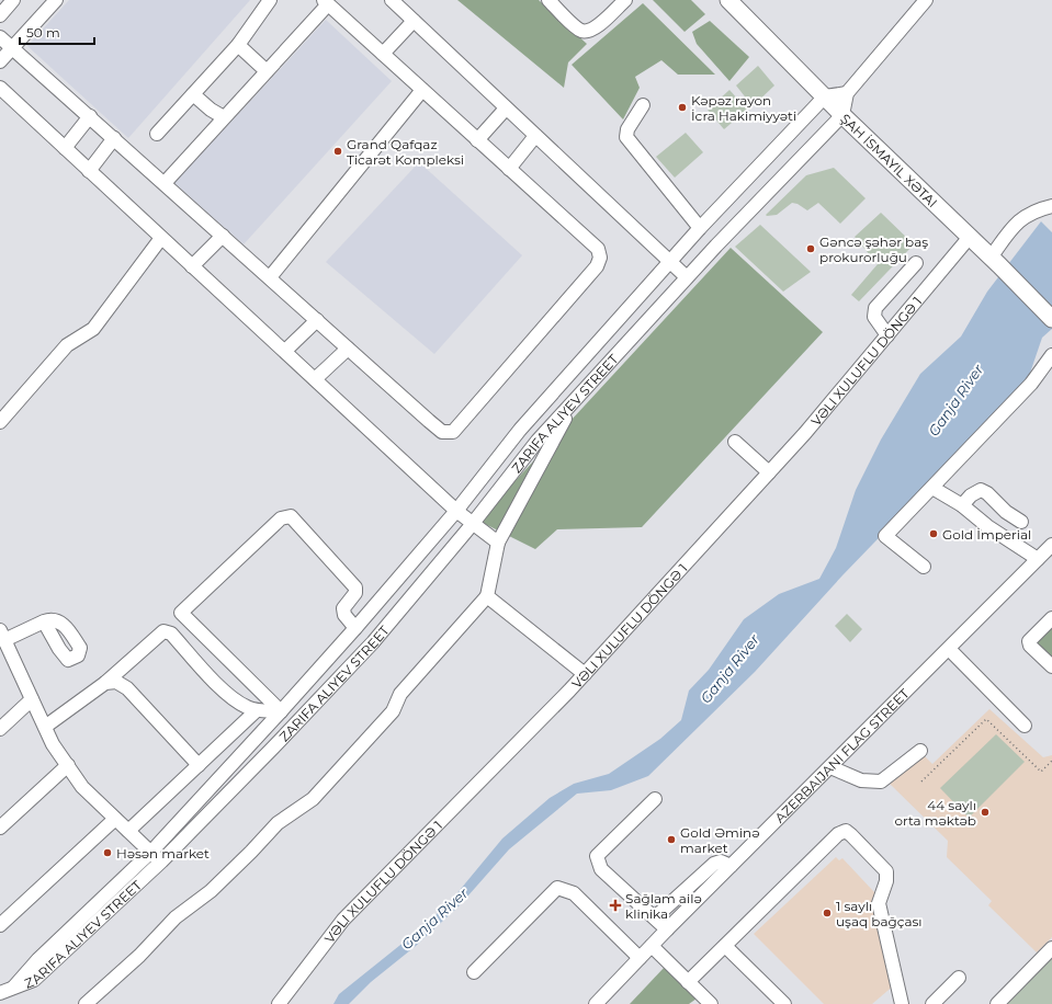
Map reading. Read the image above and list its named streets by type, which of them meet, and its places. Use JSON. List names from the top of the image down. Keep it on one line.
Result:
{"streets":{"street":["VƏLI XULUFLU DÖNGƏ 1","ZARIFA ALIYEV STREET","AZERBAIJANI FLAG STREET"]},"water":["Ganja River"],"places":{"other":["Kəpəz rayon İcra Hakimiyyəti","Grand Qafqaz Ticarət Kompleksi","Gəncə şəhər baş prokurorluğu","Gold İmperial","44 saylı orta məktəb","Gold Əminə market","Həsən market","1 saylı uşaq bağçası"],"health":["Sağlam ailə klinika"]},"scale_bar":"50 m"}
